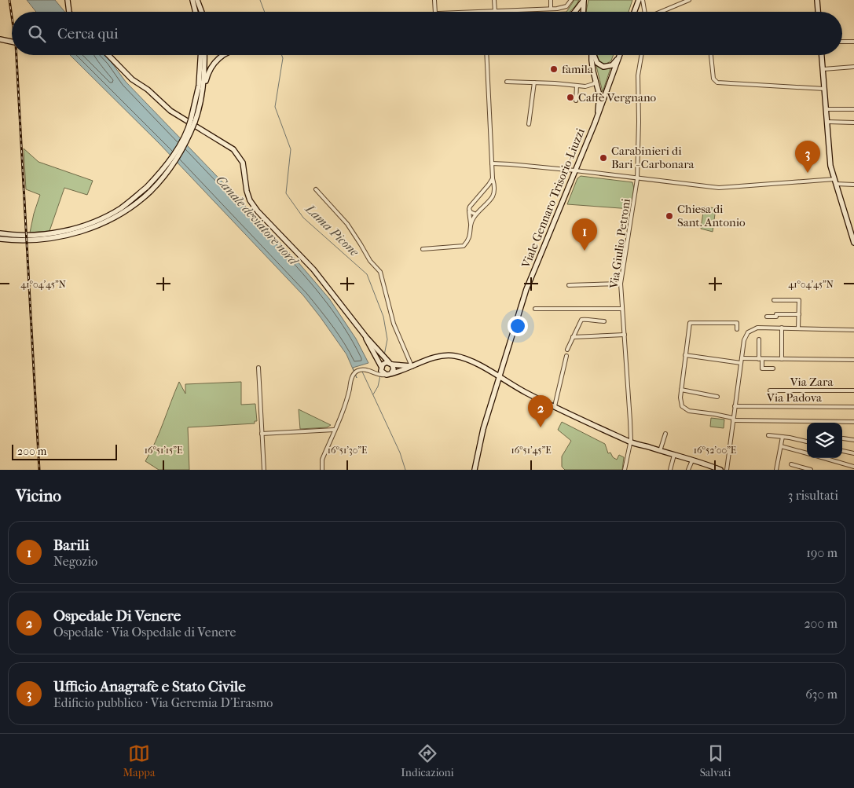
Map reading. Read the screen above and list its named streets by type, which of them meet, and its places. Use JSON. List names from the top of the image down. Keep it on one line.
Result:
{"streets":{"main road":["Viale Gennaro Trisorio-Liuzzi"],"street":["Via Giulio Petroni","Via Zara","Via Padova"]},"water":["Canale deviatore nord","Lama Picone"],"places":["famila","Caffè Vergnano","Carabinieri di Bari - Carbonara","Chiesa di Sant. Antonio"],"scale_bar":"200 m","page":{"search":"Cerca qui","pins":["3","1","2"],"scale":"200 m","heading":["Vicino","3 risultati"],"list":[{"mark":"1","name":"Barili","note":"Negozio","value":"190 m"},{"mark":"2","name":"Ospedale Di Venere","note":"Ospedale · Via Ospedale di Venere","value":"200 m"},{"mark":"3","name":"Ufficio Anagrafe e Stato Civile","note":"Edificio pubblico · Via Geremia D'Erasmo","value":"630 m"}],"nav":["Mappa","Indicazioni","Salvati"]},"coordinates":["41°04'45\"N","16°51'15\"E","16°51'30\"E","16°51'45\"E","16°52'00\"E"]}
